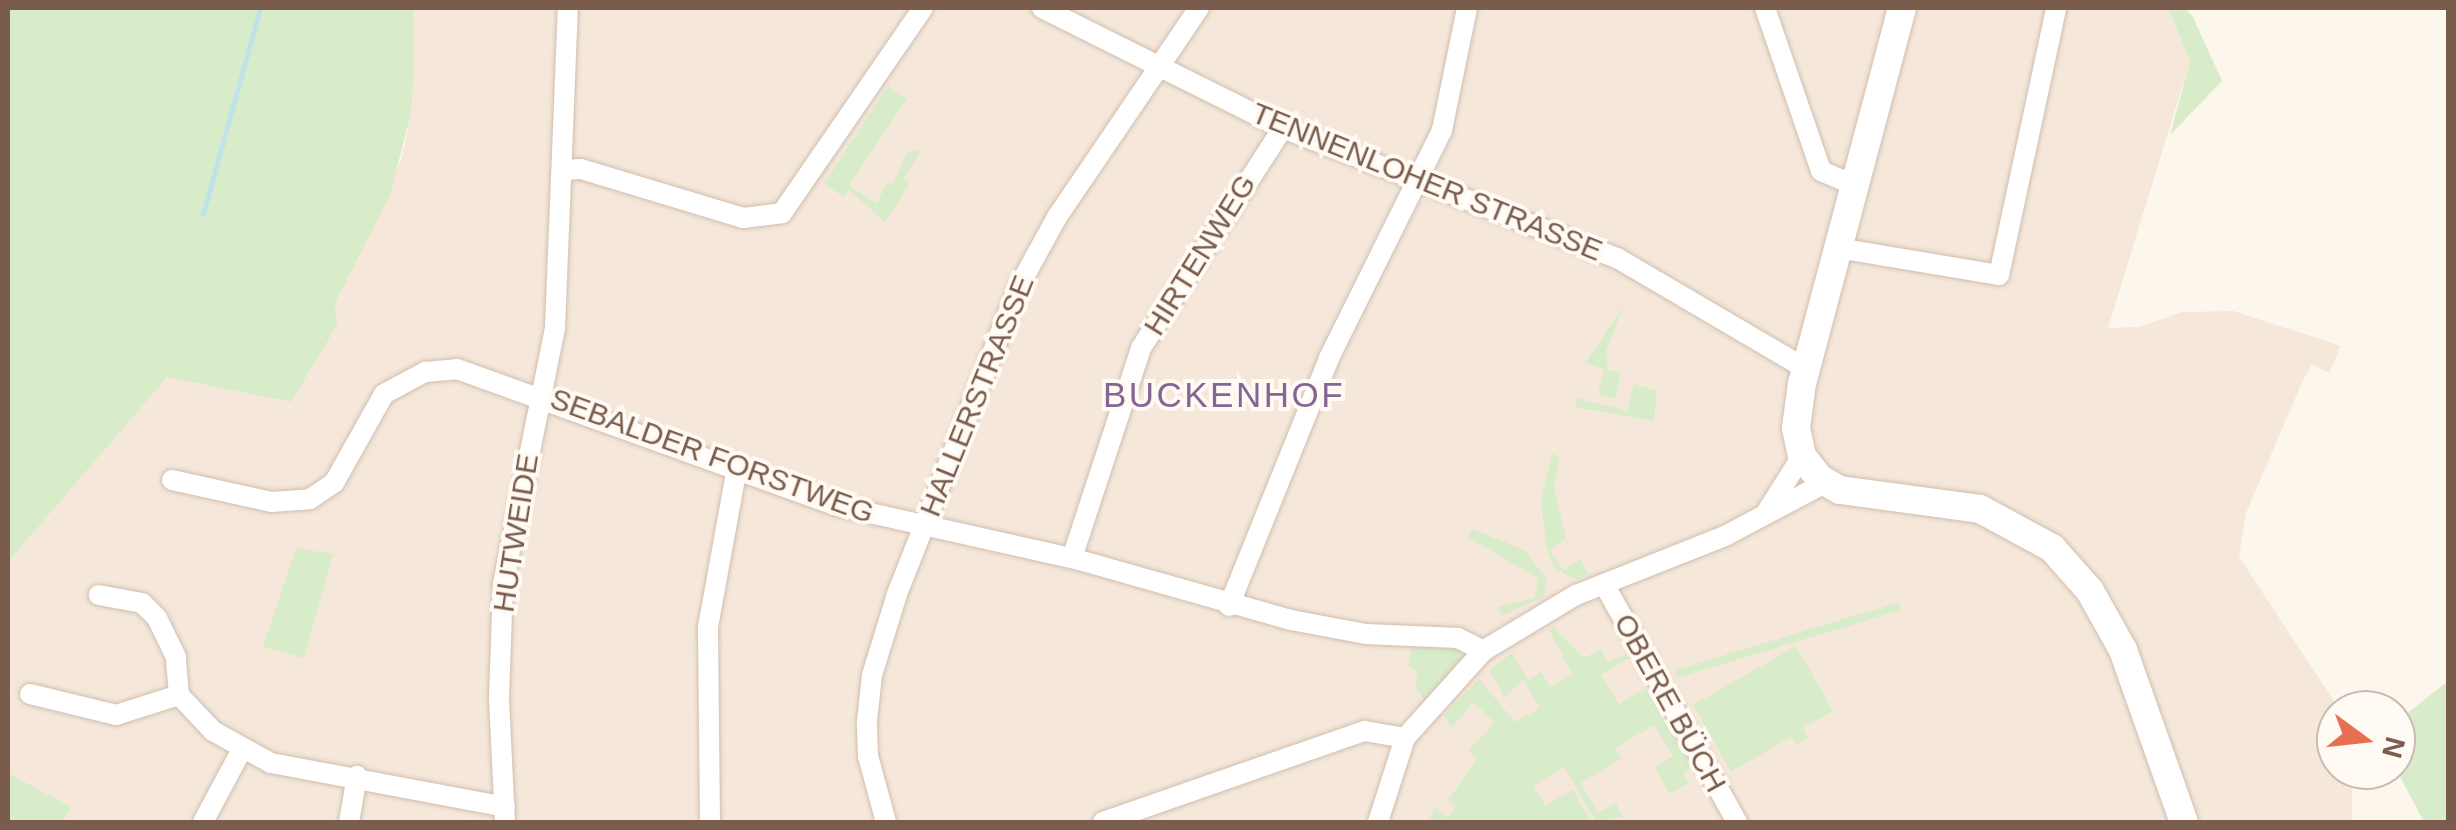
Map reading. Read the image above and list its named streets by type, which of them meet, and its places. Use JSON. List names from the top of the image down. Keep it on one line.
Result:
{"streets":{"street":["TENNENLOHER STRASSE","HIRTENWEG","HALLERSTRASSE","SEBALDER FORSTWEG","HUTWEIDE","OBERE BÜCH"]},"crossings":[["TENNENLOHER STRASSE","HIRTENWEG"],["TENNENLOHER STRASSE","HALLERSTRASSE"],["HIRTENWEG","SEBALDER FORSTWEG"],["HALLERSTRASSE","SEBALDER FORSTWEG"],["SEBALDER FORSTWEG","HUTWEIDE"]],"districts":["BUCKENHOF"],"north":"right"}
